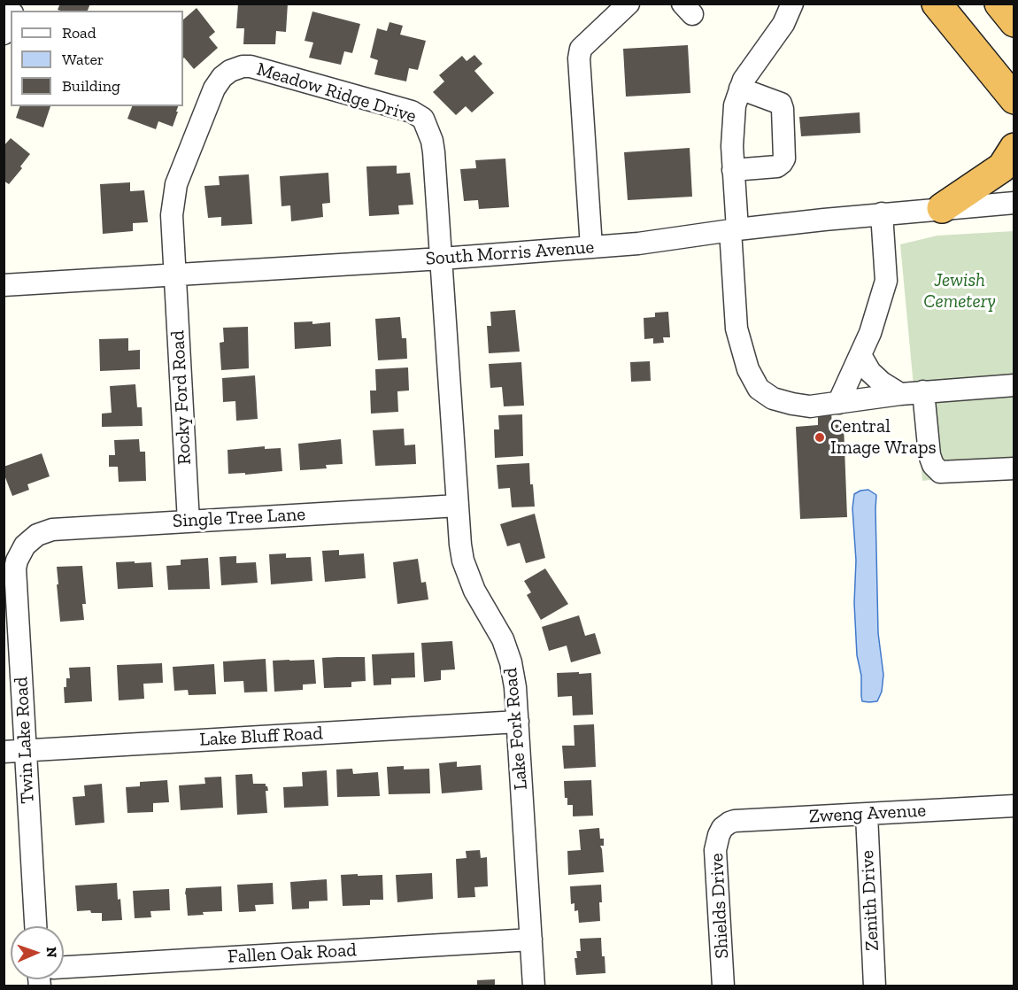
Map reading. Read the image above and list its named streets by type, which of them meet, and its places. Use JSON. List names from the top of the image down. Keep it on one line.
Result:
{"streets":{"street":["Meadow Ridge Drive","South Morris Avenue","Rocky Ford Road","Single Tree Lane","Lake Fork Road","Lake Bluff Road","Twin Lake Road","Zweng Avenue","Zenith Drive","Shields Drive","Fallen Oak Road"]},"crossings":[["Meadow Ridge Drive","South Morris Avenue"],["Meadow Ridge Drive","Rocky Ford Road"],["Meadow Ridge Drive","Lake Fork Road"],["South Morris Avenue","Rocky Ford Road"],["South Morris Avenue","Lake Fork Road"],["Rocky Ford Road","Single Tree Lane"],["Single Tree Lane","Lake Fork Road"],["Single Tree Lane","Twin Lake Road"],["Lake Fork Road","Lake Bluff Road"],["Lake Fork Road","Fallen Oak Road"],["Lake Bluff Road","Twin Lake Road"],["Zweng Avenue","Zenith Drive"],["Zweng Avenue","Shields Drive"]],"parks":["Jewish Cemetery"],"places":["Central Image Wraps"],"legend":["Road","Water","Building"],"north":"right"}
